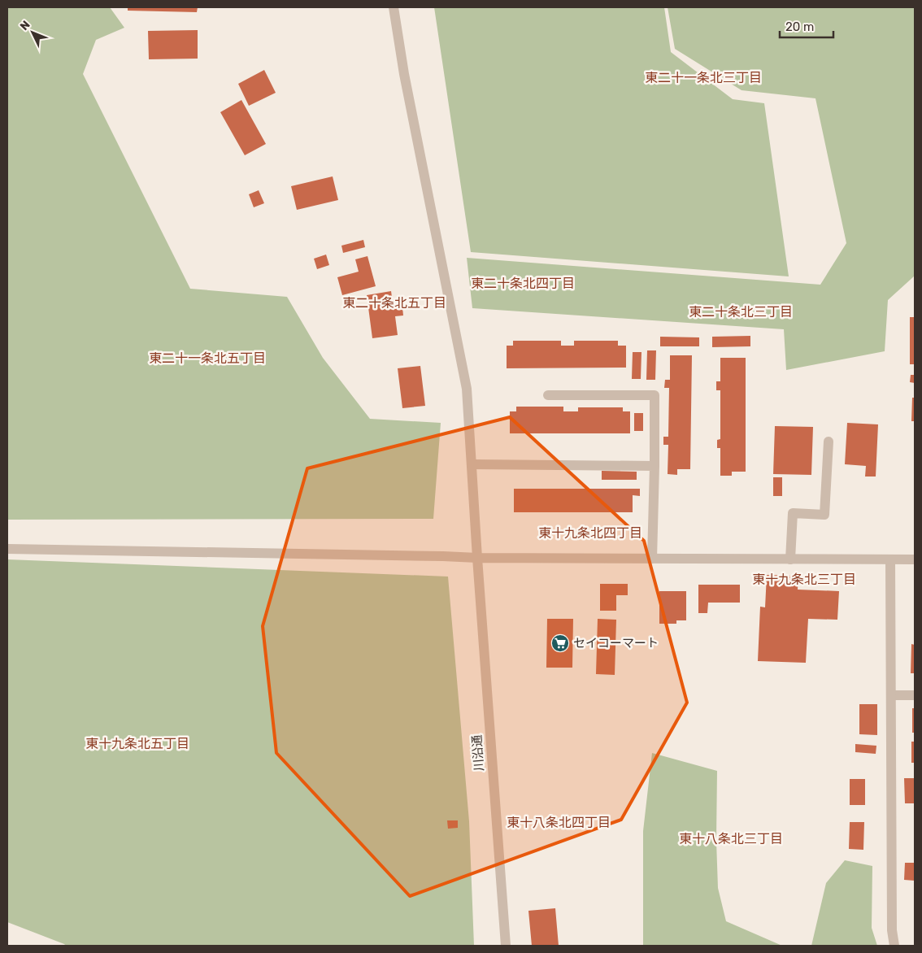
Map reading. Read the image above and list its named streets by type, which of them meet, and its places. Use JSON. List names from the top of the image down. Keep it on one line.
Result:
{"streets":{"street":["川沿通"]},"districts":["東二十一条北三丁目","東二十条北四丁目","東二十条北五丁目","東二十条北三丁目","東二十一条北五丁目","東十九条北四丁目","東十九条北三丁目","東十九条北五丁目","東十八条北四丁目","東十八条北三丁目"],"places":{"supermarket":["セイコーマート"]},"scale_bar":"20 m","north":"top left"}
